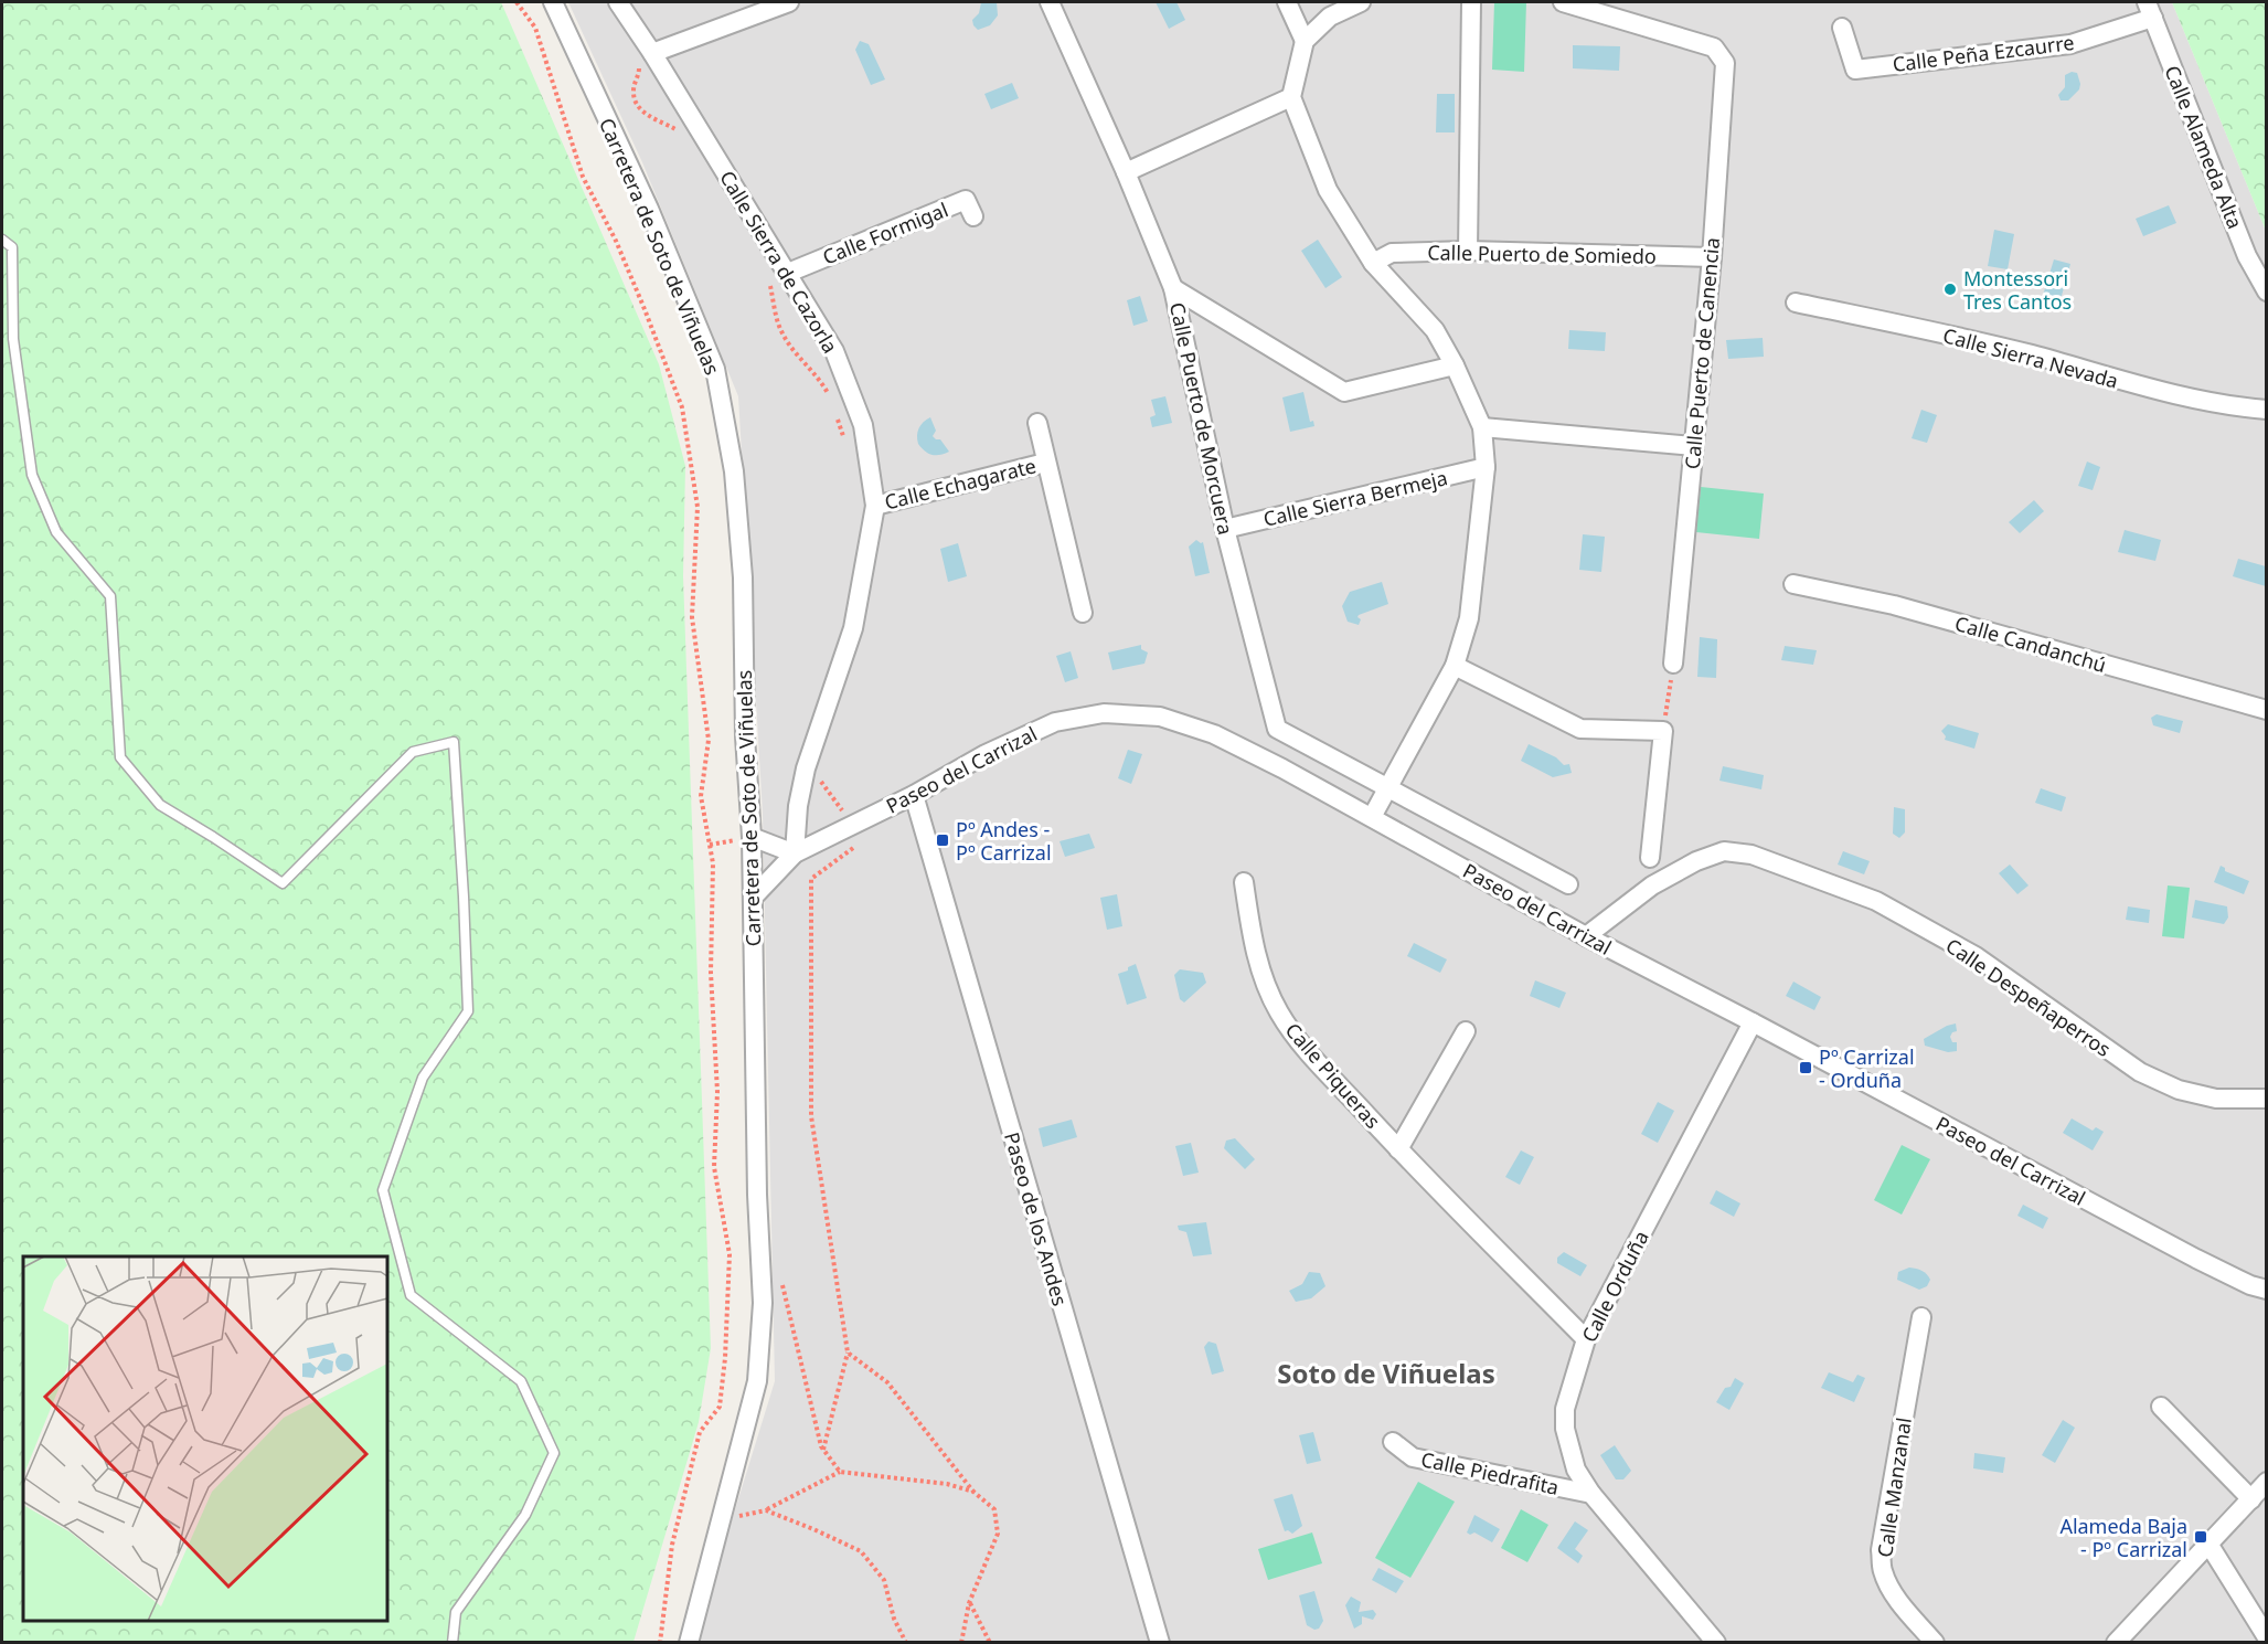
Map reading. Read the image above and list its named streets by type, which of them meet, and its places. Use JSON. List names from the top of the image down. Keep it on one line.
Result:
{"streets":{"street":["Calle Peña Ezcaurre","Calle Alameda Alta","Calle Formigal","Carretera de Soto de Viñuelas","Calle Puerto de Somiedo","Calle Sierra de Cazorla","Calle Puerto de Canencia","Calle Sierra Nevada","Calle Puerto de Morcuera","Calle Echagarate","Calle Sierra Bermeja","Calle Candanchú","Paseo del Carrizal","Calle Despeñaperros","Calle Piqueras","Paseo de los Andes","Calle Orduña","Calle Piedrafita","Calle Manzanal"]},"crossings":[["Calle Peña Ezcaurre","Calle Alameda Alta"],["Calle Formigal","Calle Sierra de Cazorla"],["Carretera de Soto de Viñuelas","Paseo del Carrizal"],["Calle Puerto de Somiedo","Calle Puerto de Canencia"],["Calle Sierra de Cazorla","Calle Echagarate"],["Calle Sierra de Cazorla","Paseo del Carrizal"],["Calle Puerto de Morcuera","Calle Sierra Bermeja"],["Paseo del Carrizal","Calle Despeñaperros"],["Paseo del Carrizal","Paseo de los Andes"],["Paseo del Carrizal","Calle Orduña"],["Calle Piqueras","Calle Orduña"],["Calle Orduña","Calle Piedrafita"]],"districts":["Soto de Viñuelas"],"places":{"other":["Montessori Tres Cantos"],"transit":["Pº Andes - Pº Carrizal","Pº Carrizal - Orduña","Alameda Baja - Pº Carrizal"]}}
